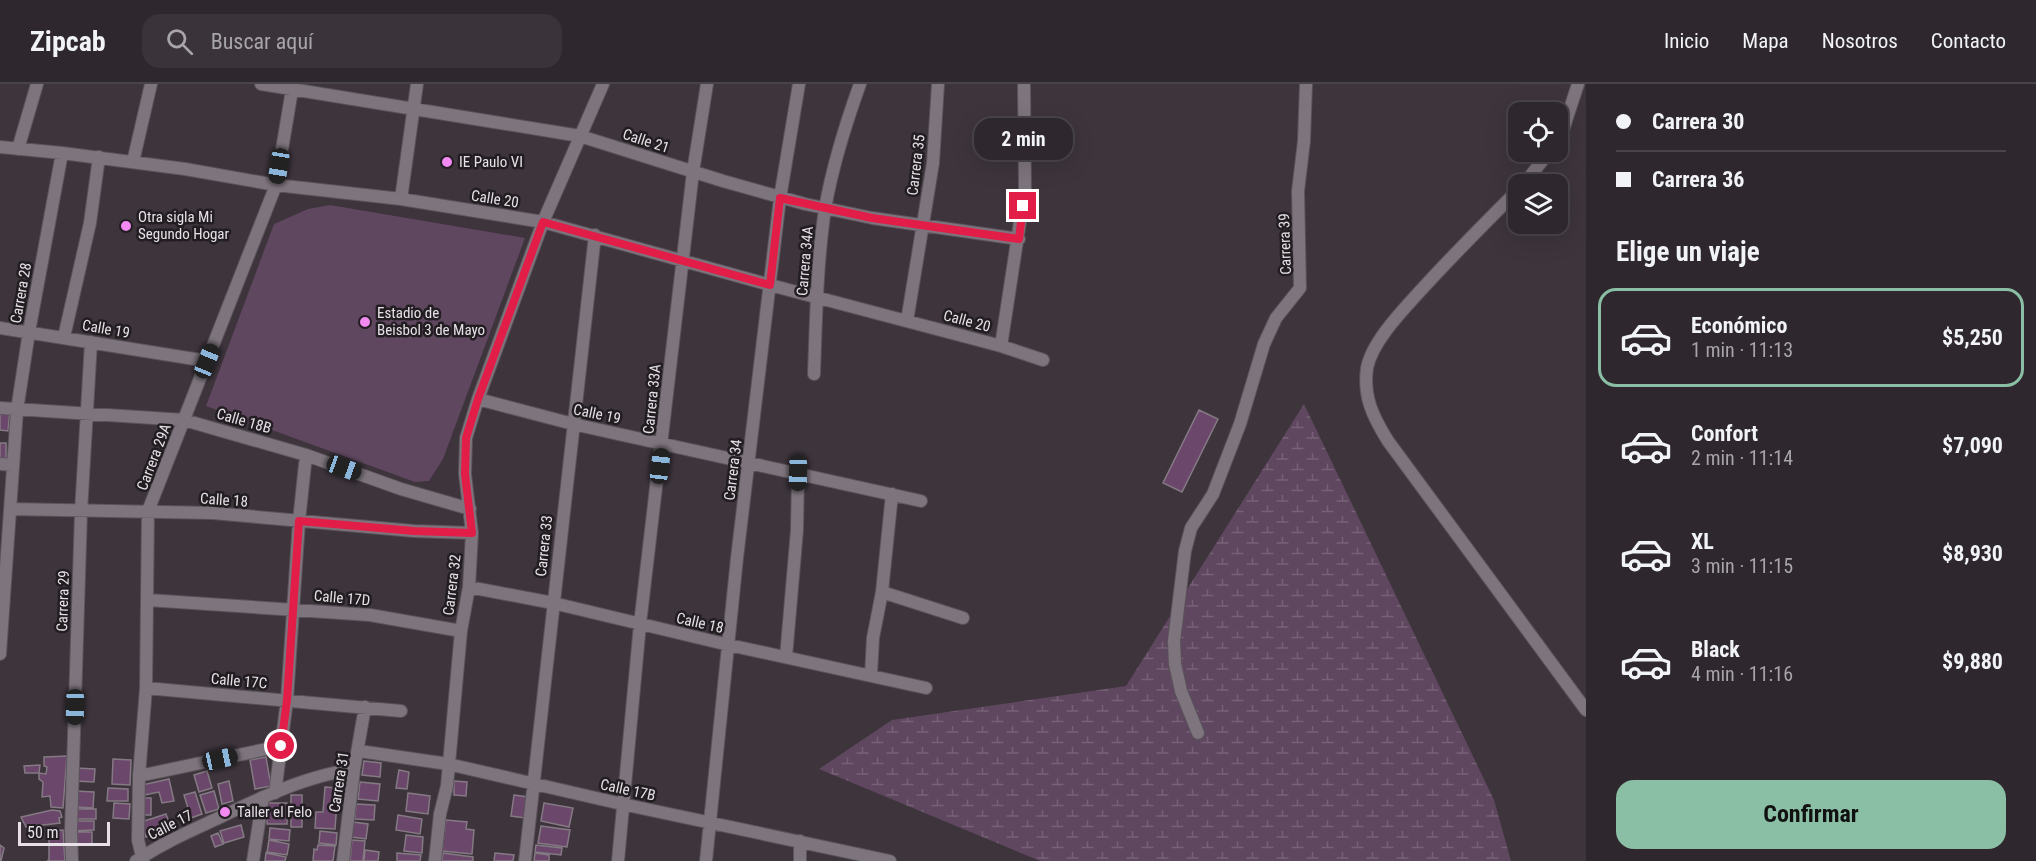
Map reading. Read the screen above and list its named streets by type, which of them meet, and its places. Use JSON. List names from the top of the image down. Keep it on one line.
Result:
{"streets":{"street":["Calle 21","Carrera 35","Calle 20","Carrera 39","Carrera 34A","Carrera 28","Calle 19","Carrera 33A","Calle 18B","Carrera 29A","Carrera 34","Calle 18","Carrera 33","Carrera 32","Calle 17D","Carrera 29","Calle 17C","Carrera 31","Calle 17B","Calle 17"]},"crossings":[["Calle 21","Carrera 35"],["Calle 21","Carrera 34A"],["Calle 21","Carrera 33A"],["Calle 21","Carrera 29A"],["Calle 21","Carrera 34"],["Calle 21","Carrera 32"],["Carrera 35","Calle 20"],["Calle 20","Carrera 34A"],["Calle 20","Carrera 28"],["Calle 20","Carrera 33A"],["Calle 20","Carrera 29A"],["Calle 20","Carrera 34"],["Calle 20","Carrera 33"],["Calle 20","Carrera 32"],["Carrera 28","Calle 19"],["Carrera 28","Calle 18B"],["Carrera 28","Calle 18"],["Calle 19","Carrera 33A"],["Calle 19","Carrera 29A"],["Calle 19","Carrera 34"],["Calle 19","Carrera 33"],["Calle 19","Carrera 32"],["Calle 19","Carrera 29"],["Carrera 33A","Calle 18"],["Carrera 33A","Calle 17B"],["Calle 18B","Carrera 29A"],["Calle 18B","Carrera 32"],["Calle 18B","Carrera 29"],["Carrera 29A","Calle 18"],["Carrera 29A","Calle 17D"],["Carrera 29A","Calle 17C"],["Carrera 29A","Calle 17"],["Carrera 34","Calle 18"],["Carrera 34","Calle 17B"],["Calle 18","Carrera 33"],["Calle 18","Carrera 32"],["Calle 18","Carrera 29"],["Carrera 33","Calle 17B"],["Carrera 32","Calle 17D"],["Carrera 32","Calle 17B"],["Calle 17C","Carrera 31"],["Carrera 31","Calle 17B"],["Carrera 31","Calle 17"]],"places":["IE Paulo VI","Otra sigla Mi Segundo Hogar","Estadio de Beisbol 3 de Mayo","Taller el Felo"],"scale_bar":"50 m","page":{"header":"Zipcab","search":"Buscar aquí","nav":["Inicio","Mapa","Nosotros","Contacto"],"banner":["Carrera 30","Carrera 36"],"bubble":"2 min","heading":"Elige un viaje","list":[{"name":"Económico","note":"1 min · 11:13","value":"$5,250"},{"name":"Confort","note":"2 min · 11:14","value":"$7,090"},{"name":"XL","note":"3 min · 11:15","value":"$8,930"},{"name":"Black","note":"4 min · 11:16","value":"$9,880"}],"buttons":"Confirmar","scale":"50 m"}}
